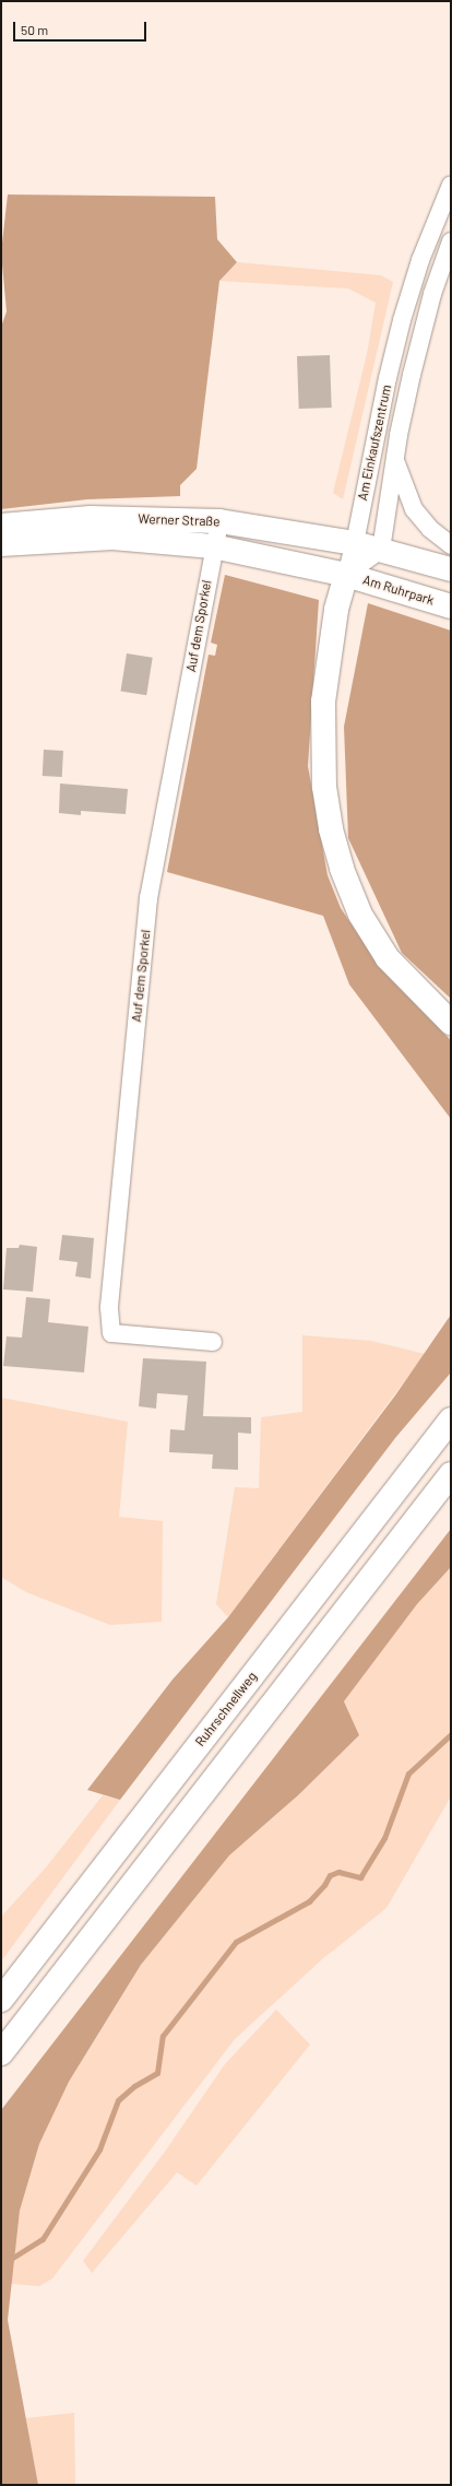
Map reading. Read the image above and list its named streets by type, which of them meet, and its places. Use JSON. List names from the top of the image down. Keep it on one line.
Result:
{"streets":{"main road":["Werner Straße","Am Ruhrpark","Ruhrschnellweg"],"street":["Am Einkaufszentrum","Auf dem Sporkel"]},"crossings":[["Am Einkaufszentrum","Werner Straße"],["Am Einkaufszentrum","Am Ruhrpark"],["Werner Straße","Am Ruhrpark"],["Werner Straße","Auf dem Sporkel"]],"scale_bar":"50 m"}
